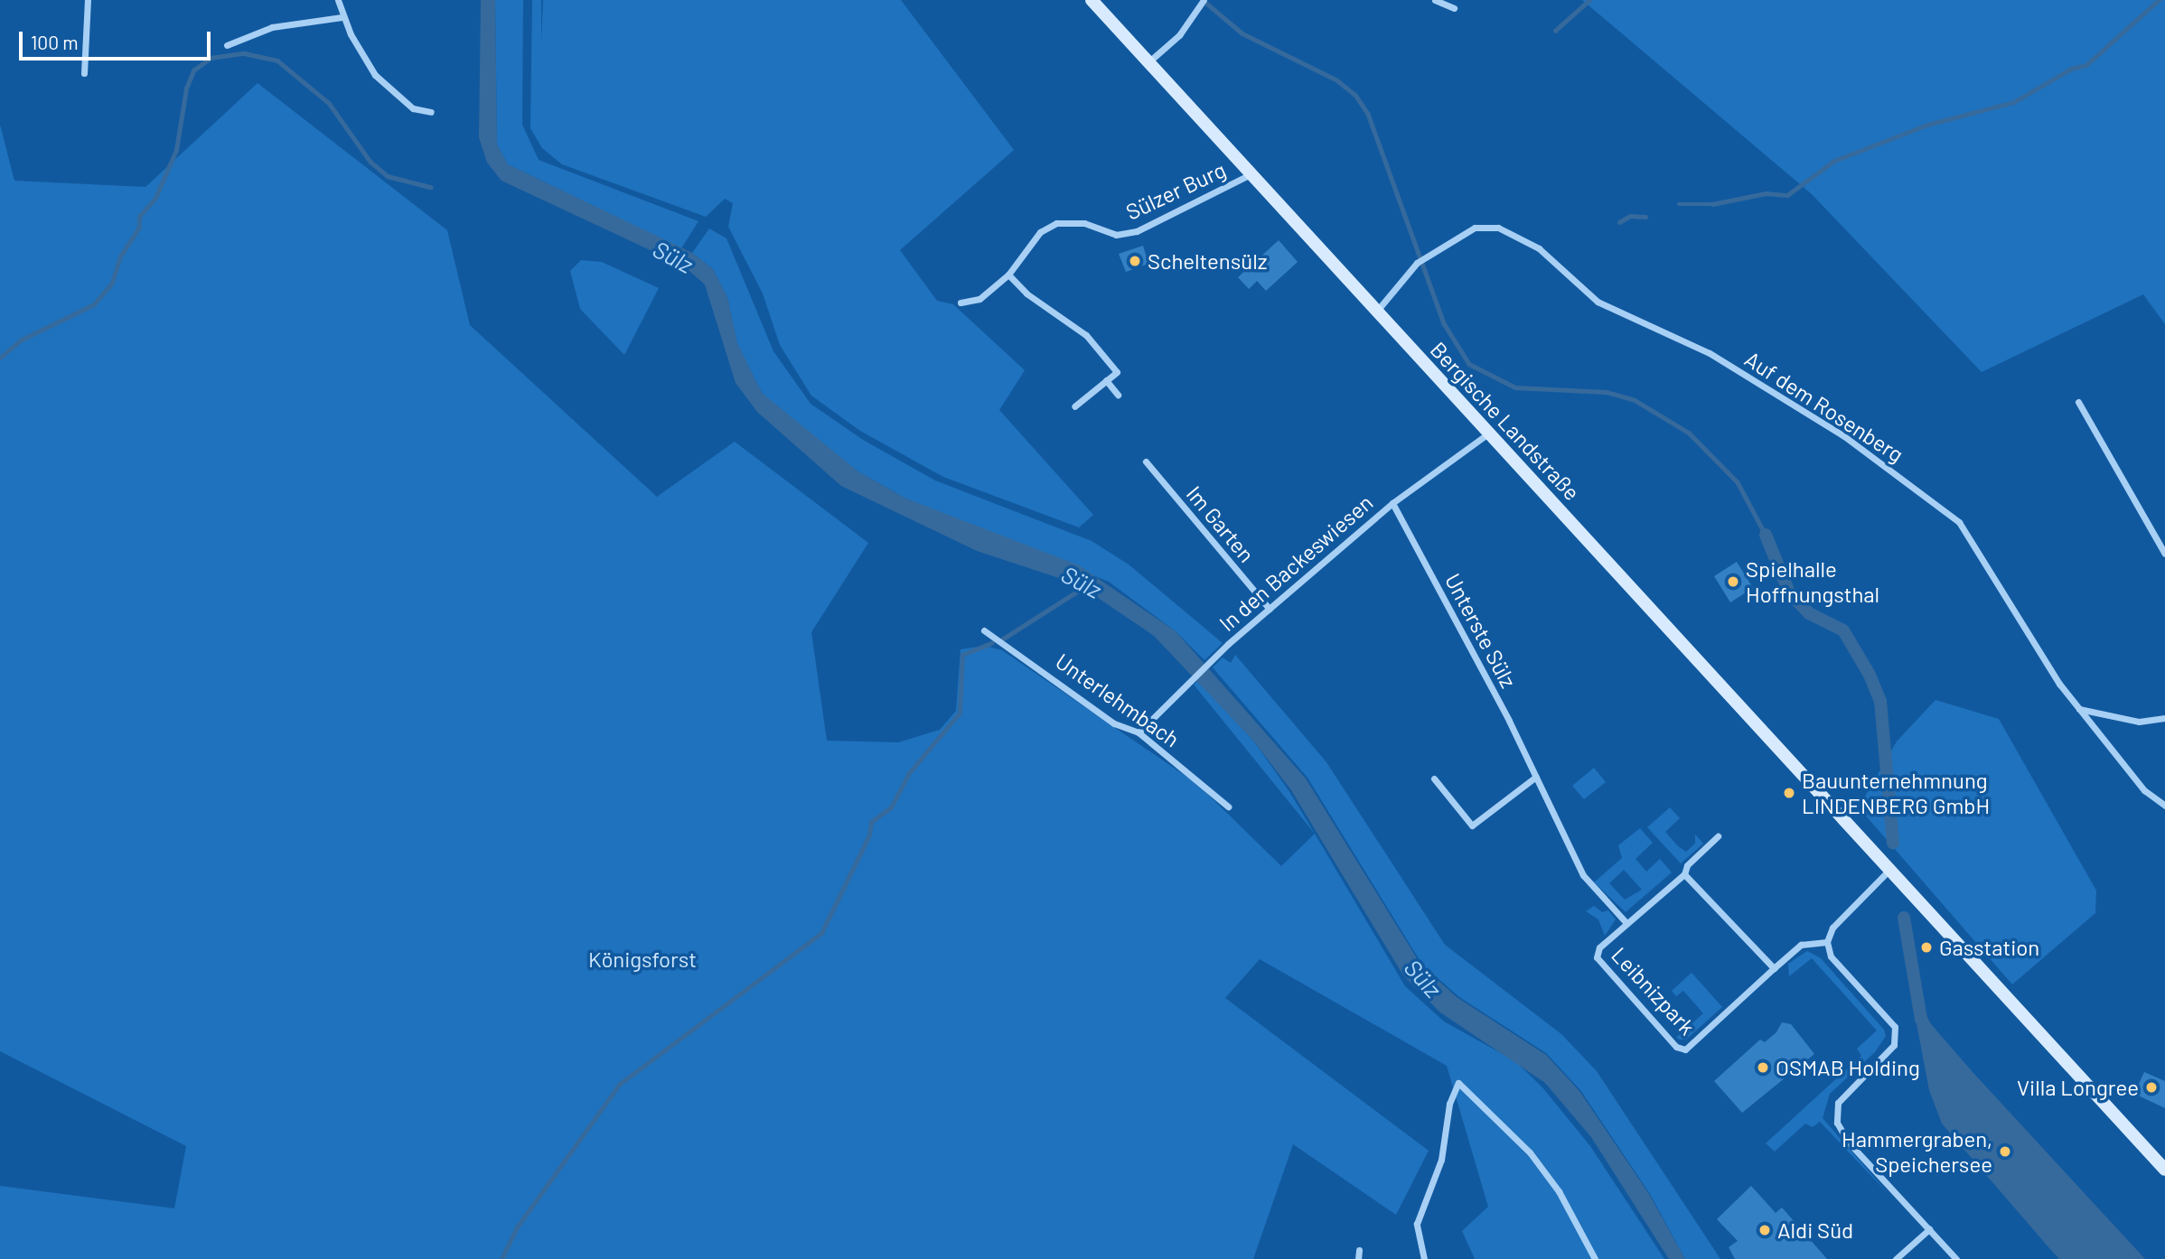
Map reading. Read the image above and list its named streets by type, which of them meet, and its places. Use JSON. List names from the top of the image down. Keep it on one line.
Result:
{"streets":{"main road":["Bergische Landstraße"],"street":["Sülzer Burg","Auf dem Rosenberg","Im Garten","In den Backeswiesen","Unterste Sülz","Unterlehmbach","Leibnizpark"]},"crossings":[["Sülzer Burg","Bergische Landstraße"],["Auf dem Rosenberg","Bergische Landstraße"],["Bergische Landstraße","In den Backeswiesen"],["Im Garten","In den Backeswiesen"],["In den Backeswiesen","Unterste Sülz"],["In den Backeswiesen","Unterlehmbach"],["Unterste Sülz","Leibnizpark"]],"water":["Sülz"],"parks":["Königsforst"],"places":["Scheltensülz","Spielhalle Hoffnungsthal","Bauunternehmnung LINDENBERG GmbH","Gasstation","OSMAB Holding","Villa Longree","Hammergraben, Speichersee","Aldi Süd"],"scale_bar":"100 m"}
